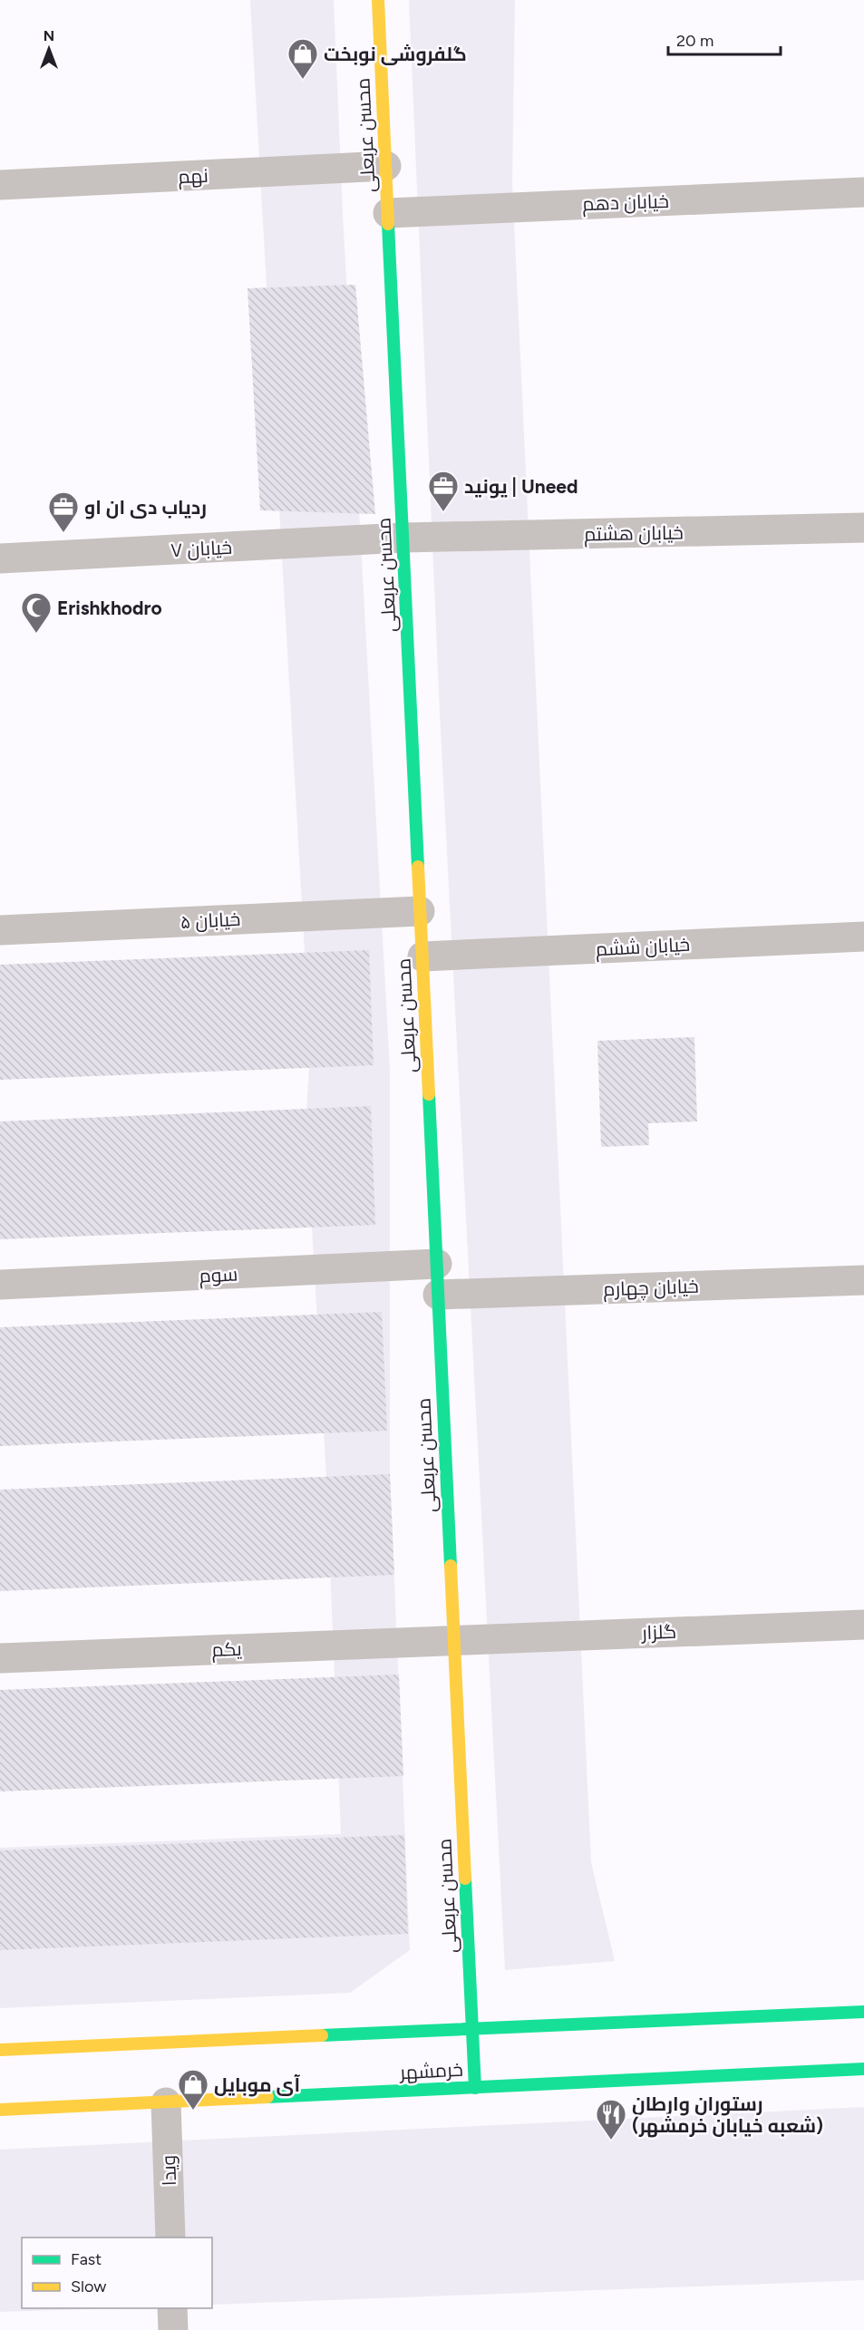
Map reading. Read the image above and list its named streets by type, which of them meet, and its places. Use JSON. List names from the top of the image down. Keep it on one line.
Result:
{"streets":{"main road":["محسن عربعلی","خرمشهر"],"street":["نهم","خیابان دهم","خیابان هشتم","خیابان ۷","خیابان ۵","خیابان ششم","سوم","خیابان چهارم","گلزار","یکم","ویدا"]},"crossings":[["محسن عربعلی","نهم"],["محسن عربعلی","خیابان دهم"],["محسن عربعلی","خیابان هشتم"],["محسن عربعلی","خیابان ۷"],["محسن عربعلی","خیابان ۵"],["محسن عربعلی","خیابان ششم"],["محسن عربعلی","سوم"],["محسن عربعلی","خیابان چهارم"],["محسن عربعلی","گلزار"],["محسن عربعلی","یکم"],["محسن عربعلی","خرمشهر"],["خیابان هشتم","خیابان ۷"],["گلزار","یکم"],["خرمشهر","ویدا"]],"places":{"shop":["گلفروشی نوبخت","آی موبایل"],"office":["یونید | Uneed","ردیاب دی ان او"],"mosque":["Erishkhodro"],"restaurant":["رستوران وارطان (شعبه خیابان خرمشهر)"]},"legend":["Fast","Slow"],"scale_bar":"20 m","north":"top"}
